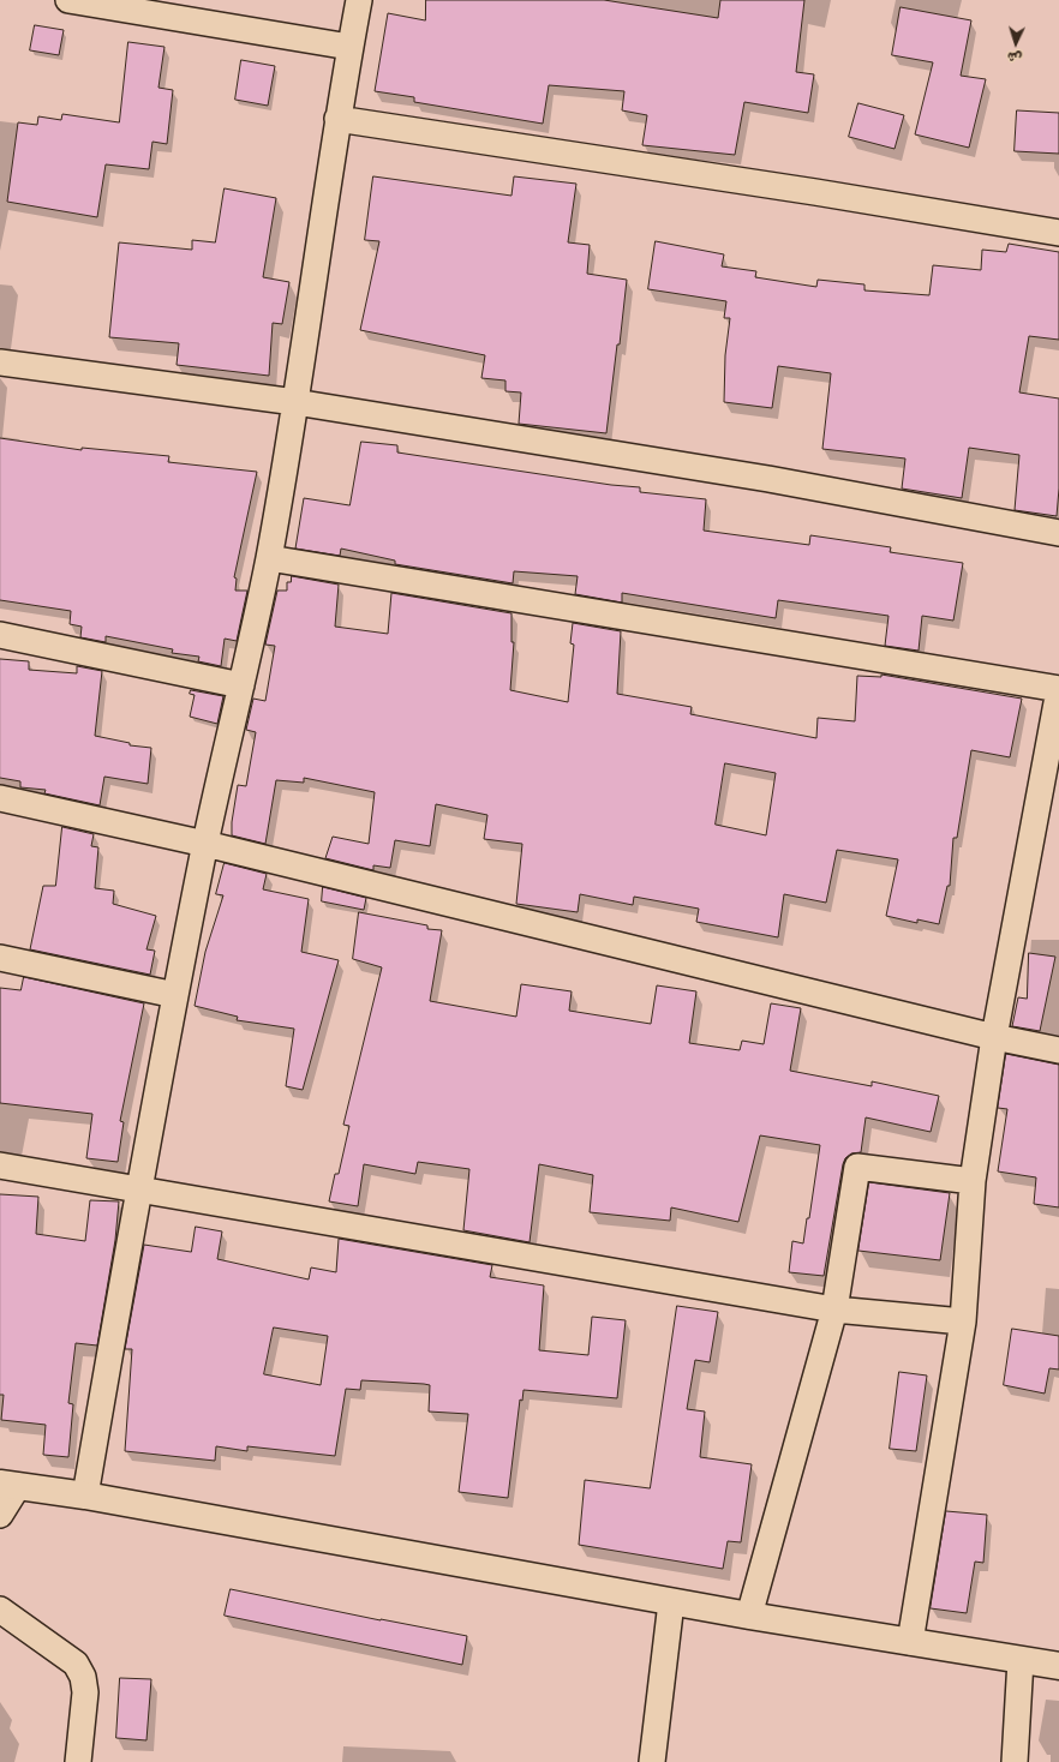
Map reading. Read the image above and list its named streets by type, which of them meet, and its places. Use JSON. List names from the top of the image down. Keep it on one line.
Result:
{"north":"bottom"}
